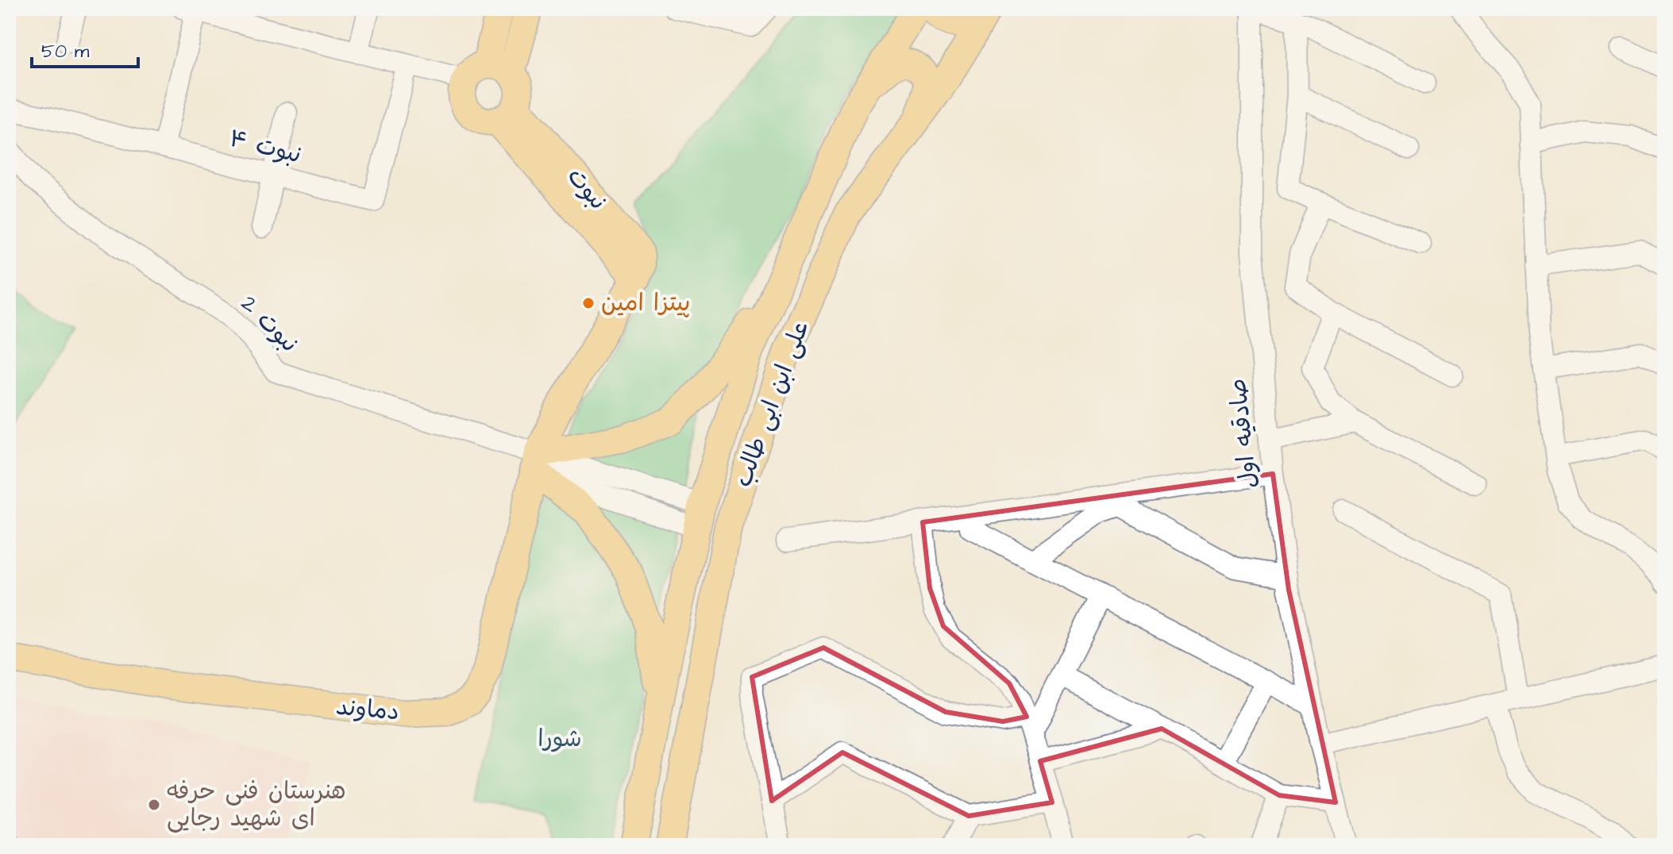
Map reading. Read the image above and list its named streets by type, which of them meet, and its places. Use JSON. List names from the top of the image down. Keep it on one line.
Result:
{"streets":{"main road":["نبوت","علی ابن ابی طالب","دماوند"],"street":["نبوت ۴","نبوت 2","صادقیه اول"]},"crossings":[["نبوت","نبوت 2"],["نبوت","دماوند"],["نبوت 2","علی ابن ابی طالب"],["نبوت 2","دماوند"]],"parks":["شورا"],"places":["پیتزا امین","هنرستان فنی حرفه ای شهید رجایی"],"scale_bar":"50 m"}
